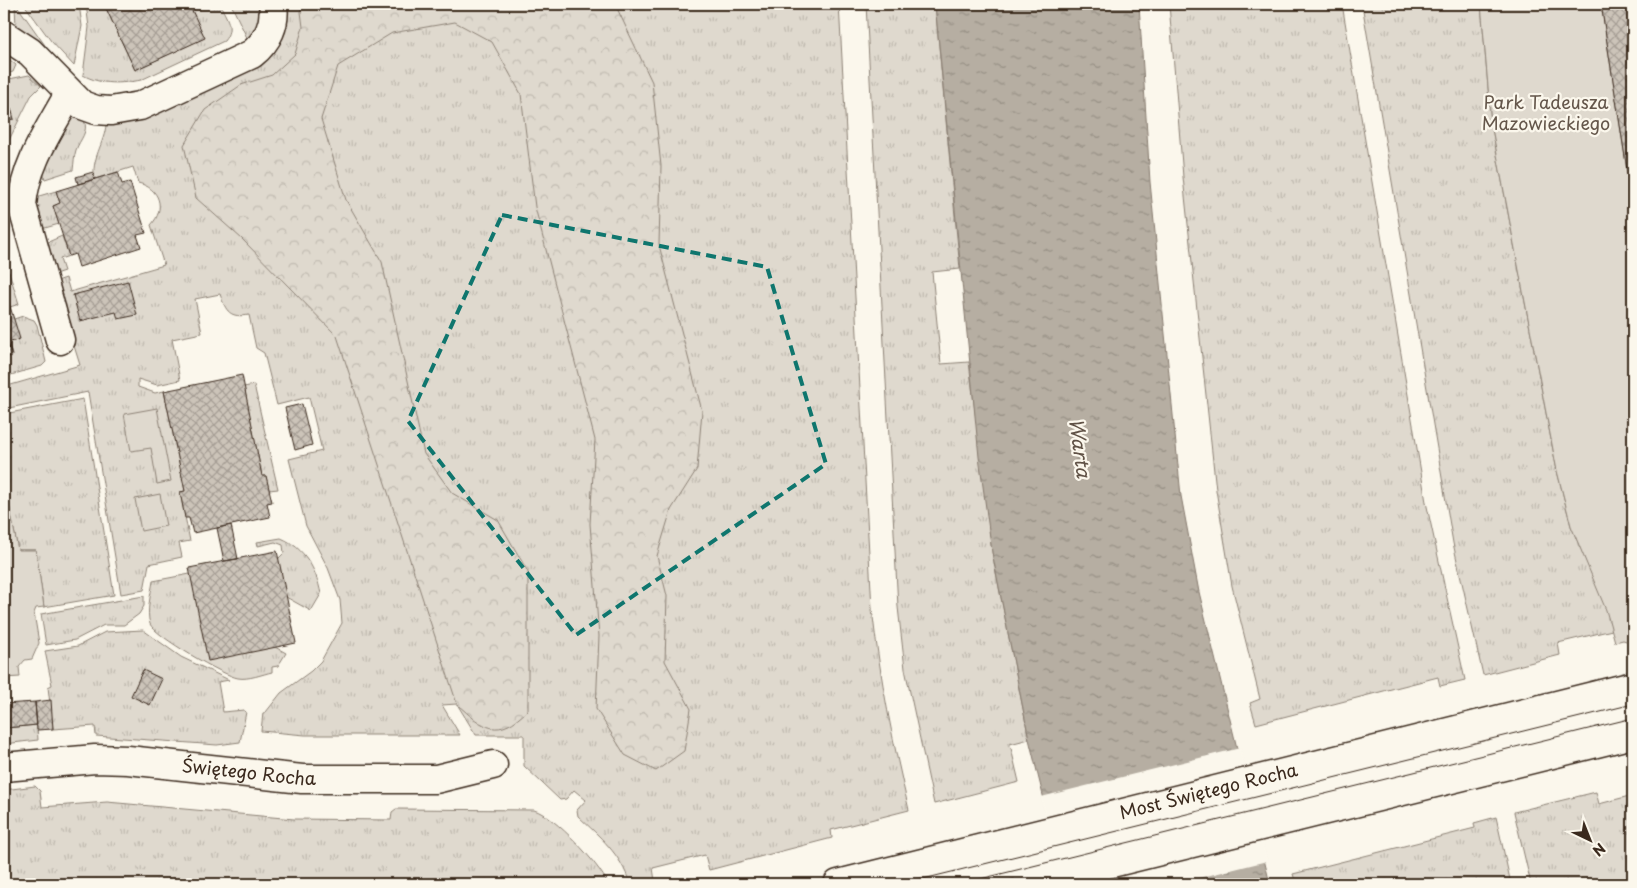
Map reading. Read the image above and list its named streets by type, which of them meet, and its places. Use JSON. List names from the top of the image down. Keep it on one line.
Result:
{"streets":{"street":["Świętego Rocha","Most Świętego Rocha"]},"water":["Warta"],"parks":["Park Tadeusza Mazowieckiego"],"north":"bottom right"}
